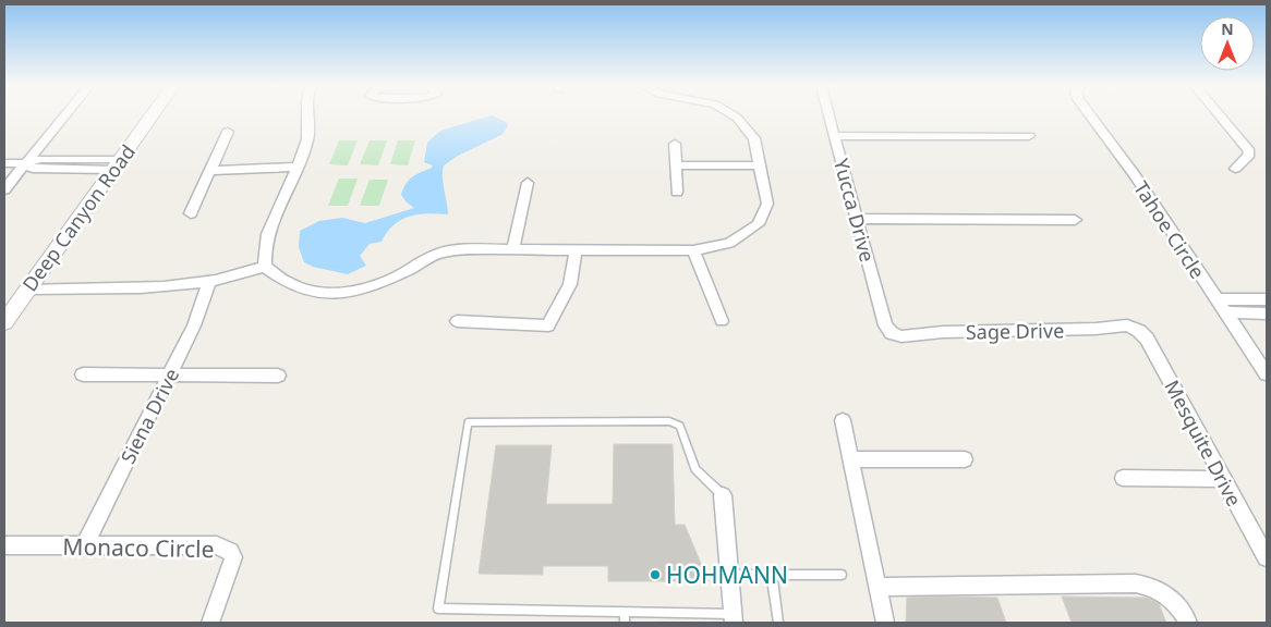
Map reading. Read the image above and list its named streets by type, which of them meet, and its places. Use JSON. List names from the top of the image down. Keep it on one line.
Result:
{"streets":{"street":["Yucca Drive","Deep Canyon Road","Tahoe Circle","Sage Drive","Siena Drive","Mesquite Drive","Monaco Circle"]},"crossings":[["Yucca Drive","Sage Drive"],["Sage Drive","Mesquite Drive"],["Siena Drive","Monaco Circle"]],"places":["HOHMANN"],"north":"top"}
